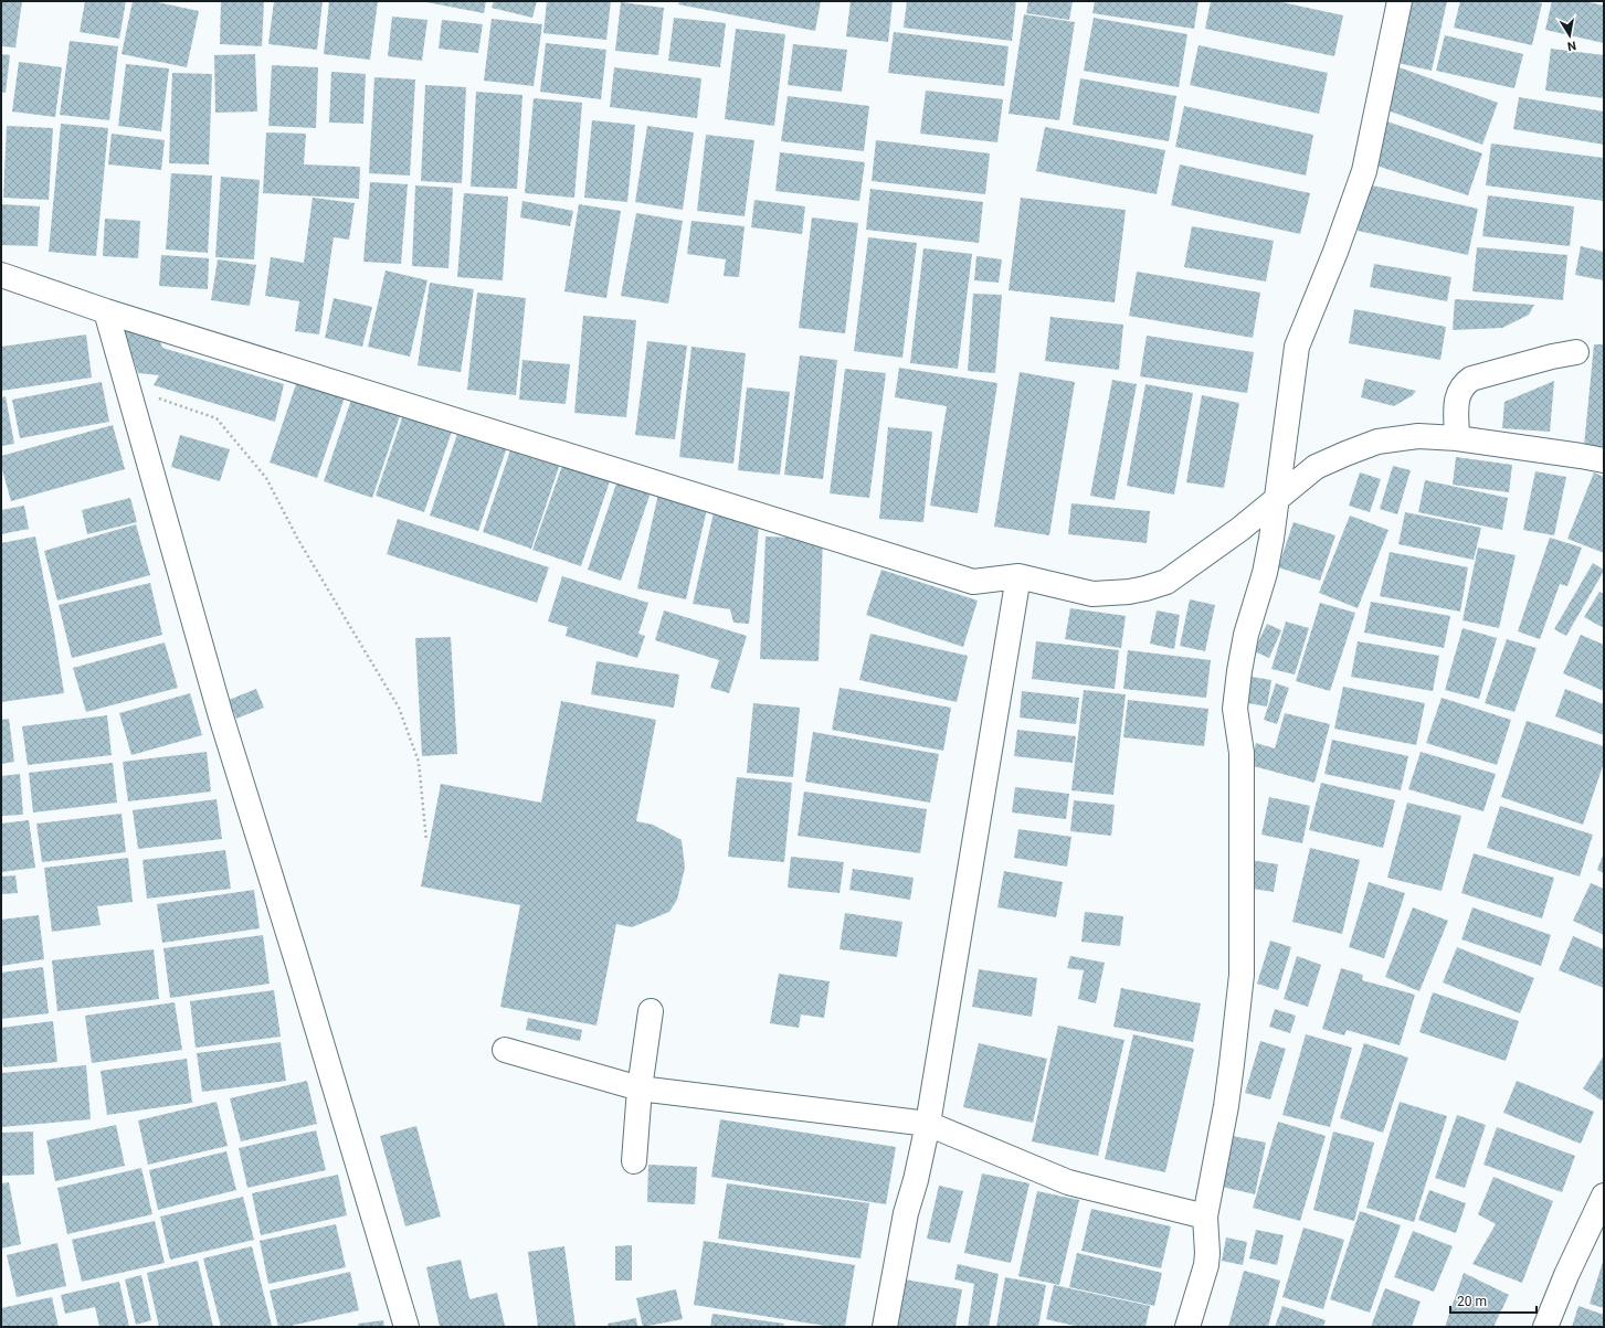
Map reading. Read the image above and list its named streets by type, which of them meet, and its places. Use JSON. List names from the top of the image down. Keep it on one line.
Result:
{"scale_bar":"20 m","north":"bottom"}
